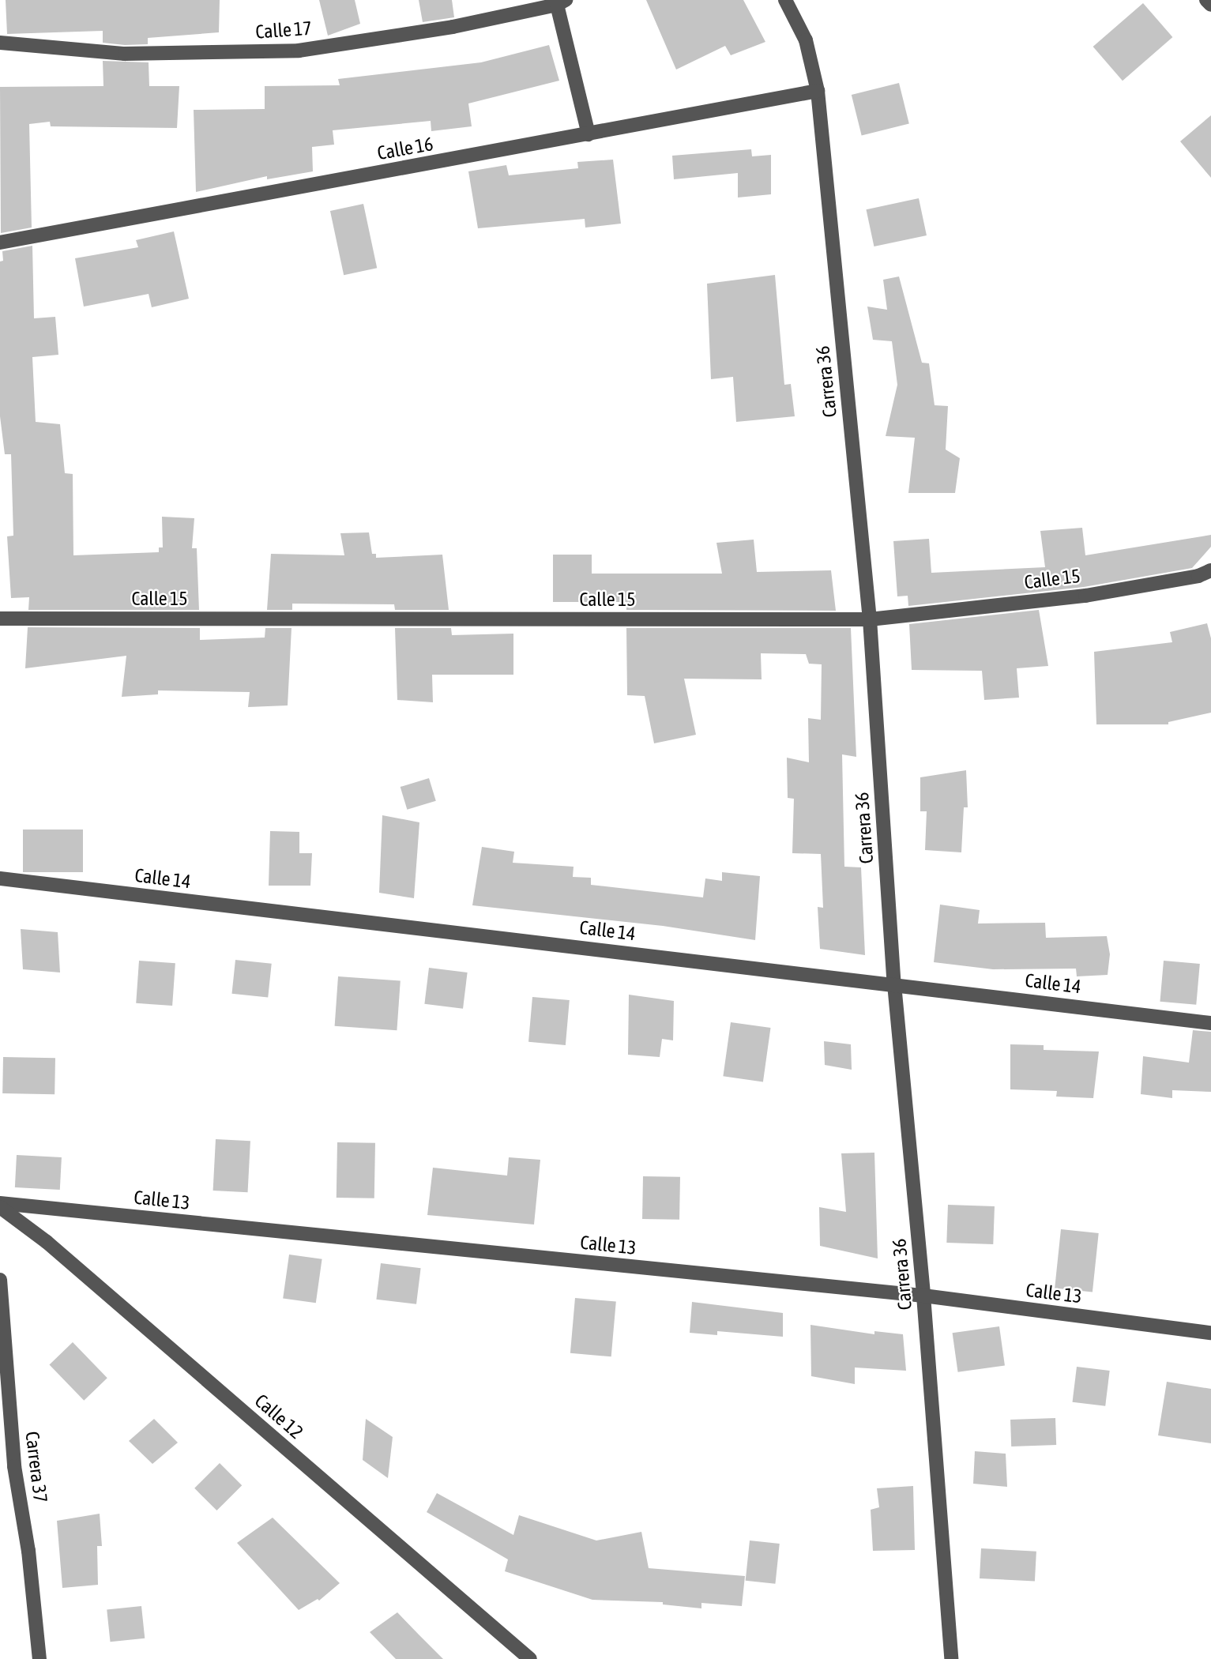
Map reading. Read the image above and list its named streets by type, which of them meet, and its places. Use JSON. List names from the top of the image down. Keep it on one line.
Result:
{"streets":{"street":["Calle 17","Calle 16","Carrera 36","Calle 15","Calle 14","Calle 13","Calle 12","Carrera 37"]},"crossings":[["Calle 16","Carrera 36"],["Carrera 36","Calle 15"],["Carrera 36","Calle 14"],["Carrera 36","Calle 13"],["Calle 13","Calle 12"]]}
